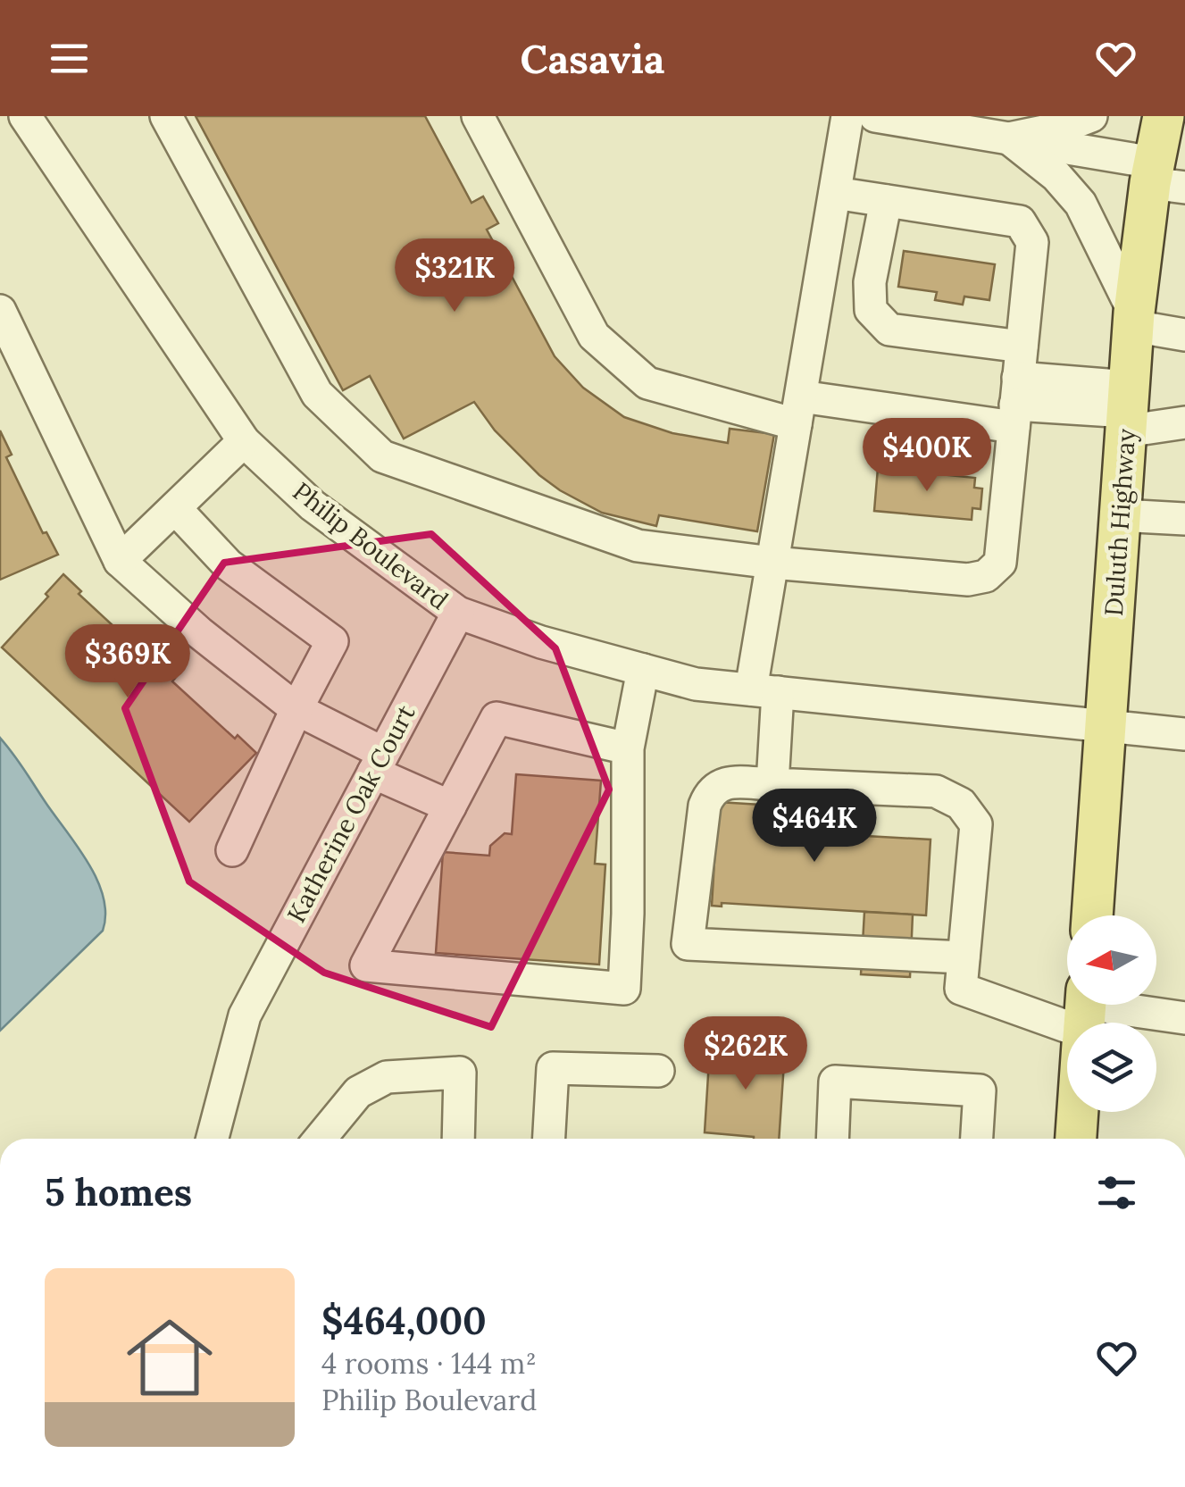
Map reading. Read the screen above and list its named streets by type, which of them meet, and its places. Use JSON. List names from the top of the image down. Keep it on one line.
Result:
{"streets":{"main road":["Duluth Highway"],"street":["Philip Boulevard","Katherine Oak Court"]},"crossings":[["Duluth Highway","Philip Boulevard"],["Philip Boulevard","Katherine Oak Court"]],"north":"left","page":{"header":"Casavia","price":["$321K","$400K","$369K","$464K","$262K"],"heading":"5 homes","list":[{"name":"$464,000","note":"4 rooms · 144 m² · Philip Boulevard"}]}}
